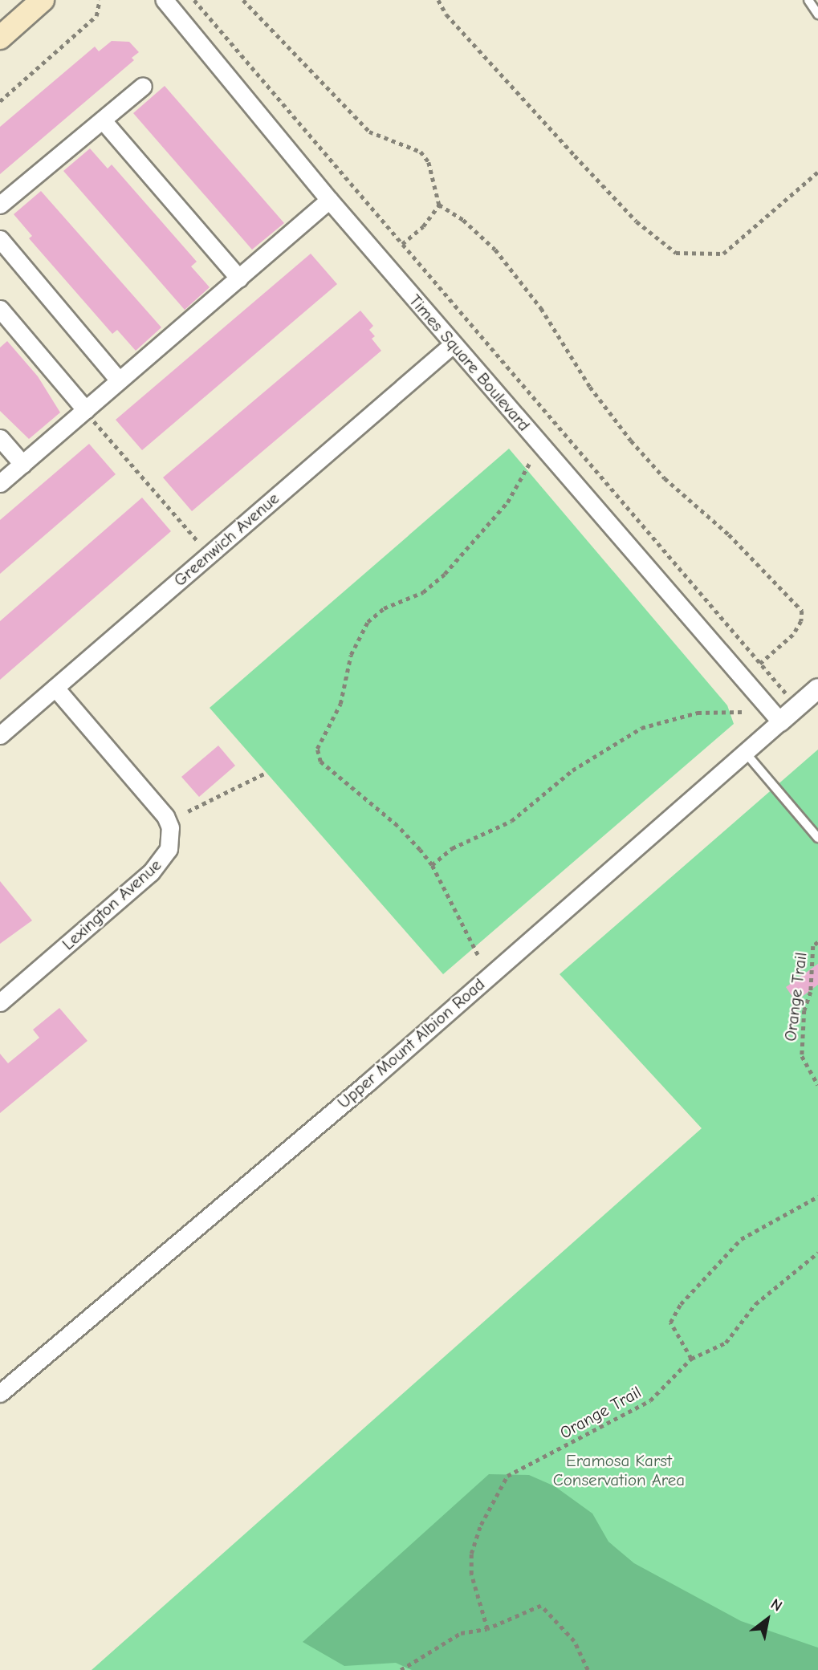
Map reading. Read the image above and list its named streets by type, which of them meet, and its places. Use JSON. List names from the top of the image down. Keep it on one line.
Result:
{"streets":{"street":["Times Square Boulevard","Greenwich Avenue","Lexington Avenue","Upper Mount Albion Road"],"path":["Orange Trail"]},"crossings":[["Times Square Boulevard","Greenwich Avenue"],["Times Square Boulevard","Upper Mount Albion Road"],["Greenwich Avenue","Lexington Avenue"]],"parks":["Eramosa Karst Conservation Area"],"north":"top right"}
